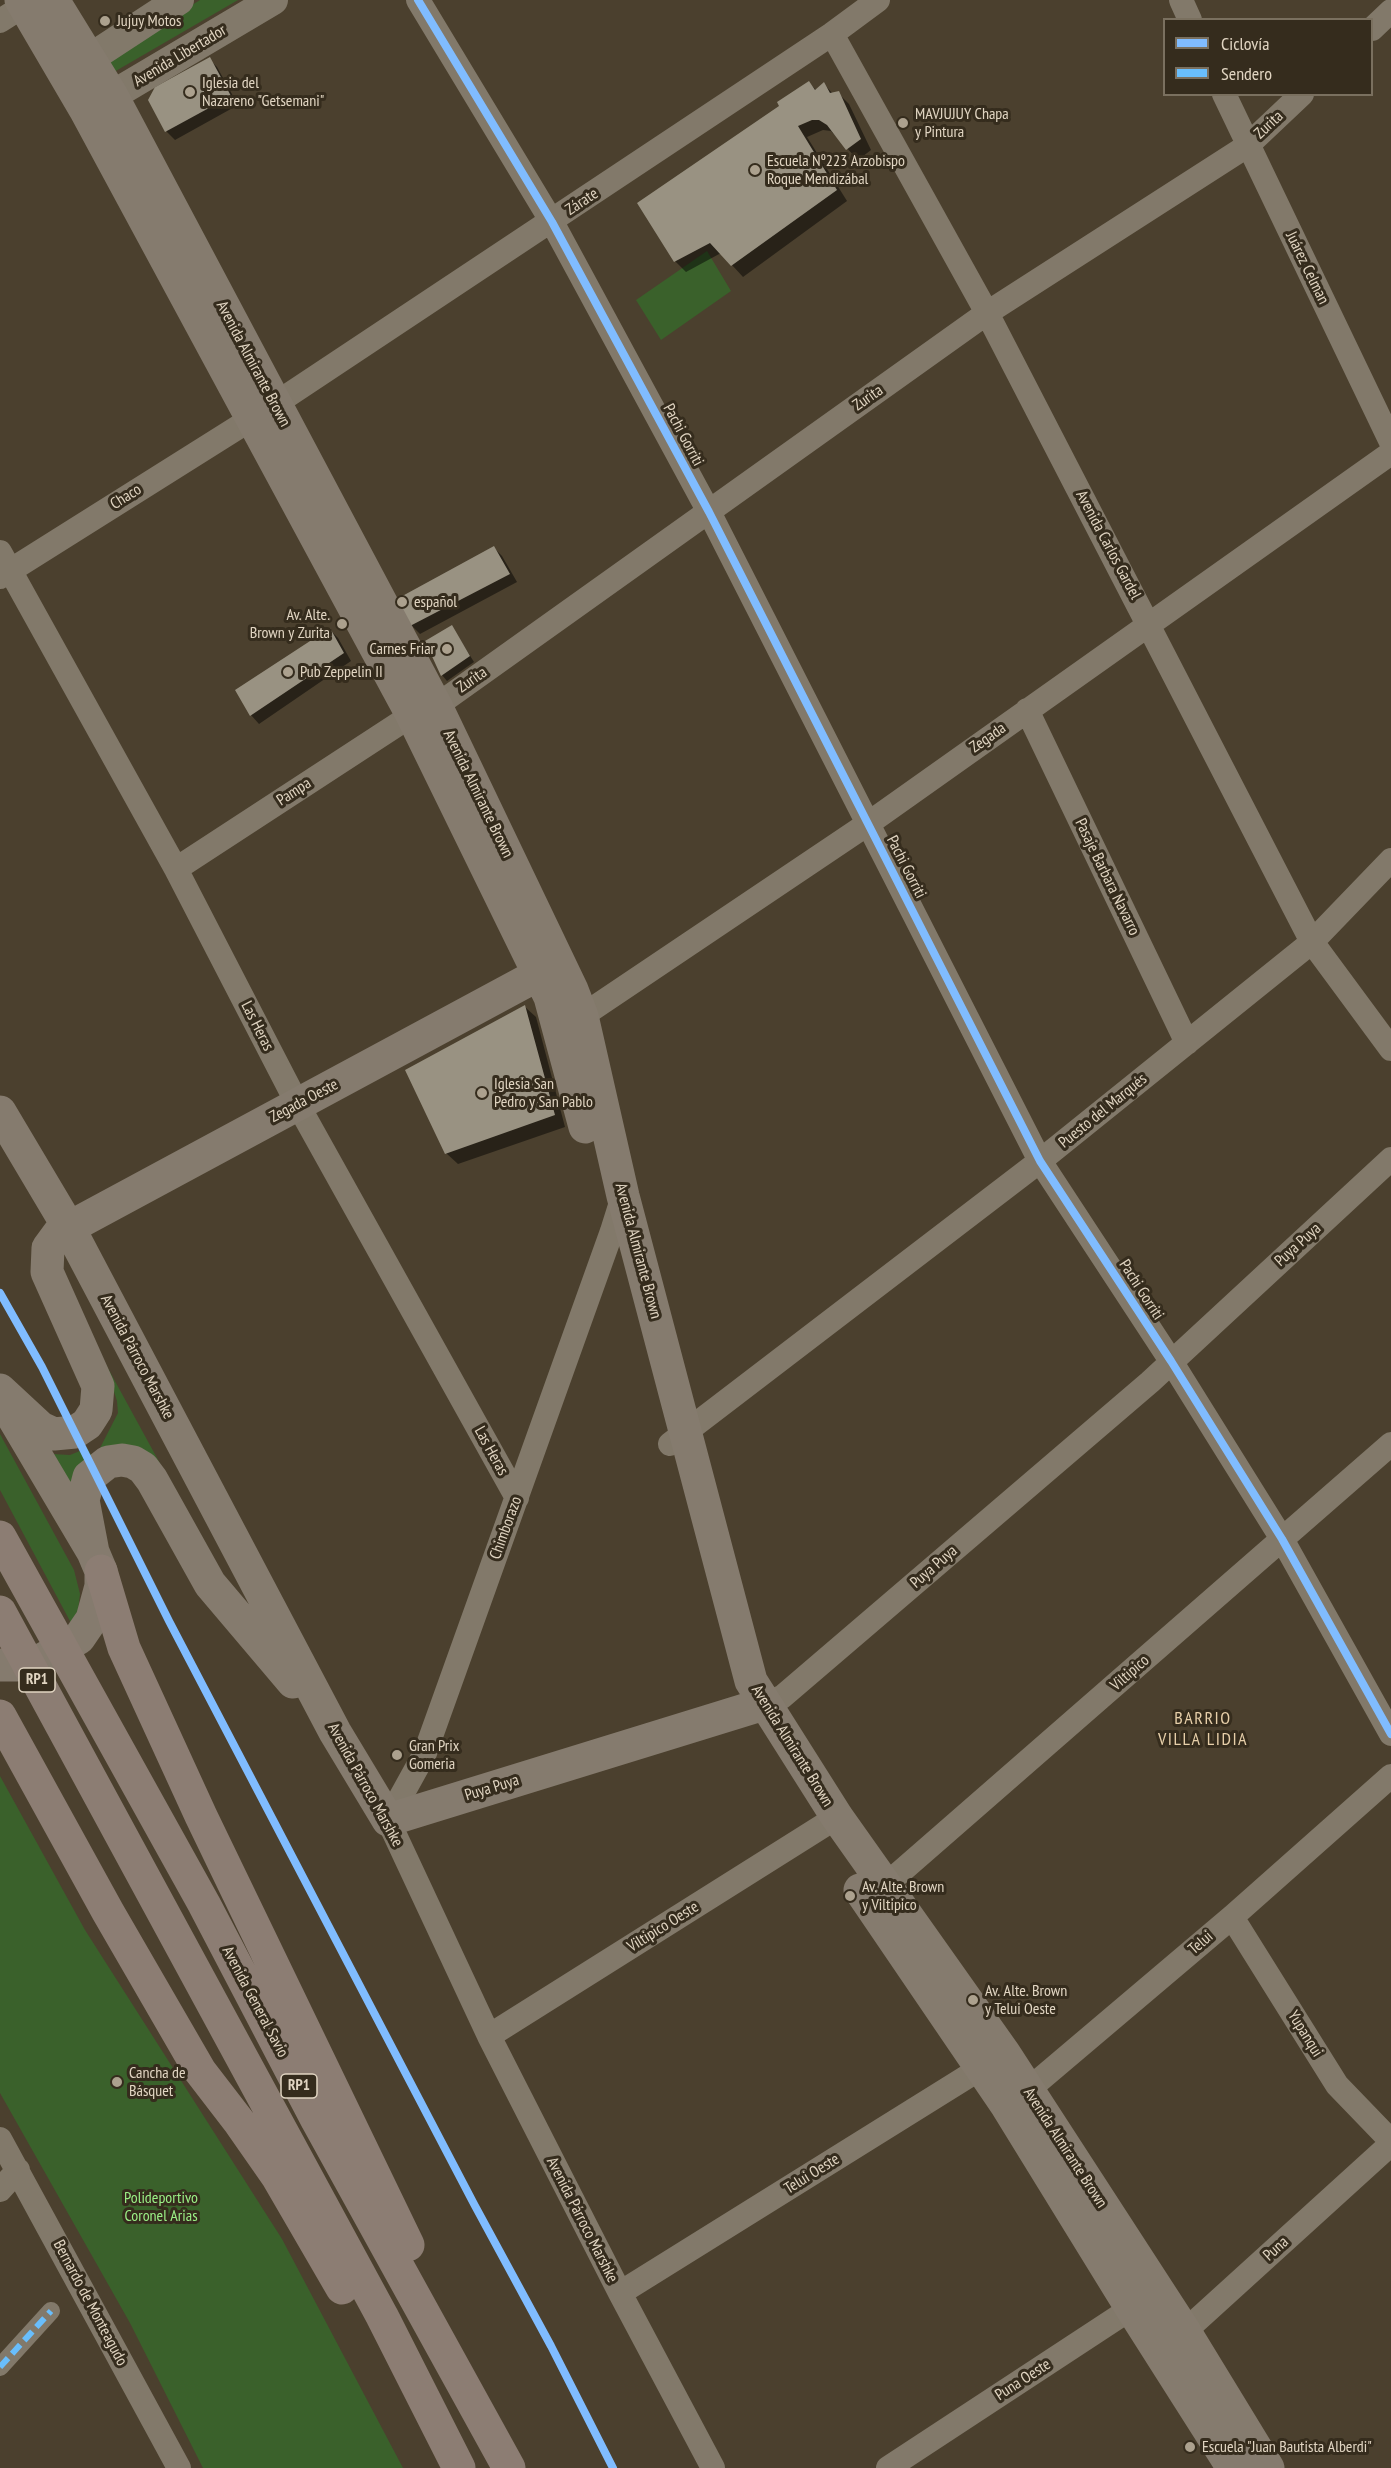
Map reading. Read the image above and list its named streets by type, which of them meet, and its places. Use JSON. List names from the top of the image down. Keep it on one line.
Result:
{"streets":{"highway":["RP1","Avenida General Savio"],"main road":["Avenida Almirante Brown","Zegada Oeste","Puya Puya","Avenida Párroco Marshke"],"street":["Avenida Libertador","Zurita","Zárate","Juárez Celman","Pachi Gorriti","Chaco","Avenida Carlos Gardel","Zegada","Pampa","Pasaje Barbara Navarro","Las Heras","Puesto del Marqués","Chimborazo","Viltipico","Viltipico Oeste","Telui","Yupanqui","Telui Oeste","Puna","Bernardo de Monteagudo","Puna Oeste"]},"crossings":[["Avenida Libertador","Avenida Almirante Brown"],["Zurita","Juárez Celman"],["Zurita","Avenida Almirante Brown"],["Zurita","Pachi Gorriti"],["Zurita","Avenida Carlos Gardel"],["Zurita","Pampa"],["Zárate","Avenida Almirante Brown"],["Zárate","Pachi Gorriti"],["Zárate","Chaco"],["Zárate","Avenida Carlos Gardel"],["Avenida Almirante Brown","Chaco"],["Avenida Almirante Brown","Zegada"],["Avenida Almirante Brown","Pampa"],["Avenida Almirante Brown","Zegada Oeste"],["Avenida Almirante Brown","Puesto del Marqués"],["Avenida Almirante Brown","Puya Puya"],["Avenida Almirante Brown","Chimborazo"],["Avenida Almirante Brown","Viltipico"],["Avenida Almirante Brown","Viltipico Oeste"],["Avenida Almirante Brown","Telui"],["Avenida Almirante Brown","Telui Oeste"],["Avenida Almirante Brown","Puna"],["Avenida Almirante Brown","Puna Oeste"],["Pachi Gorriti","Zegada"],["Pachi Gorriti","Puesto del Marqués"],["Pachi Gorriti","Puya Puya"],["Pachi Gorriti","Viltipico"],["Chaco","Las Heras"],["Avenida Carlos Gardel","Zegada"],["Avenida Carlos Gardel","Puesto del Marqués"],["Zegada","Pasaje Barbara Navarro"],["Pampa","Las Heras"],["Pasaje Barbara Navarro","Puesto del Marqués"],["Las Heras","Zegada Oeste"],["Las Heras","Chimborazo"],["Zegada Oeste","Avenida Párroco Marshke"],["Puya Puya","Avenida Párroco Marshke"],["Puya Puya","Chimborazo"],["Avenida Párroco Marshke","Chimborazo"],["Avenida Párroco Marshke","Viltipico Oeste"],["Avenida Párroco Marshke","Telui Oeste"],["Telui","Yupanqui"],["Yupanqui","Puna"]],"districts":["BARRIO VILLA LIDIA"],"parks":["Polideportivo Coronel Arias"],"places":["Jujuy Motos","Iglesia del Nazareno \"Getsemani\"","MAVJUJUY Chapa y Pintura","Escuela Nº223 Arzobispo Roque Mendizábal","español","Av. Alte. Brown y Zurita","Carnes Friar","Pub Zeppelin II","Iglesia San Pedro y San Pablo","Gran Prix Gomeria","Av. Alte. Brown y Viltipico","Av. Alte. Brown y Telui Oeste","Cancha de Básquet","Escuela \"Juan Bautista Alberdi\""],"legend":["Ciclovía","Sendero"]}
